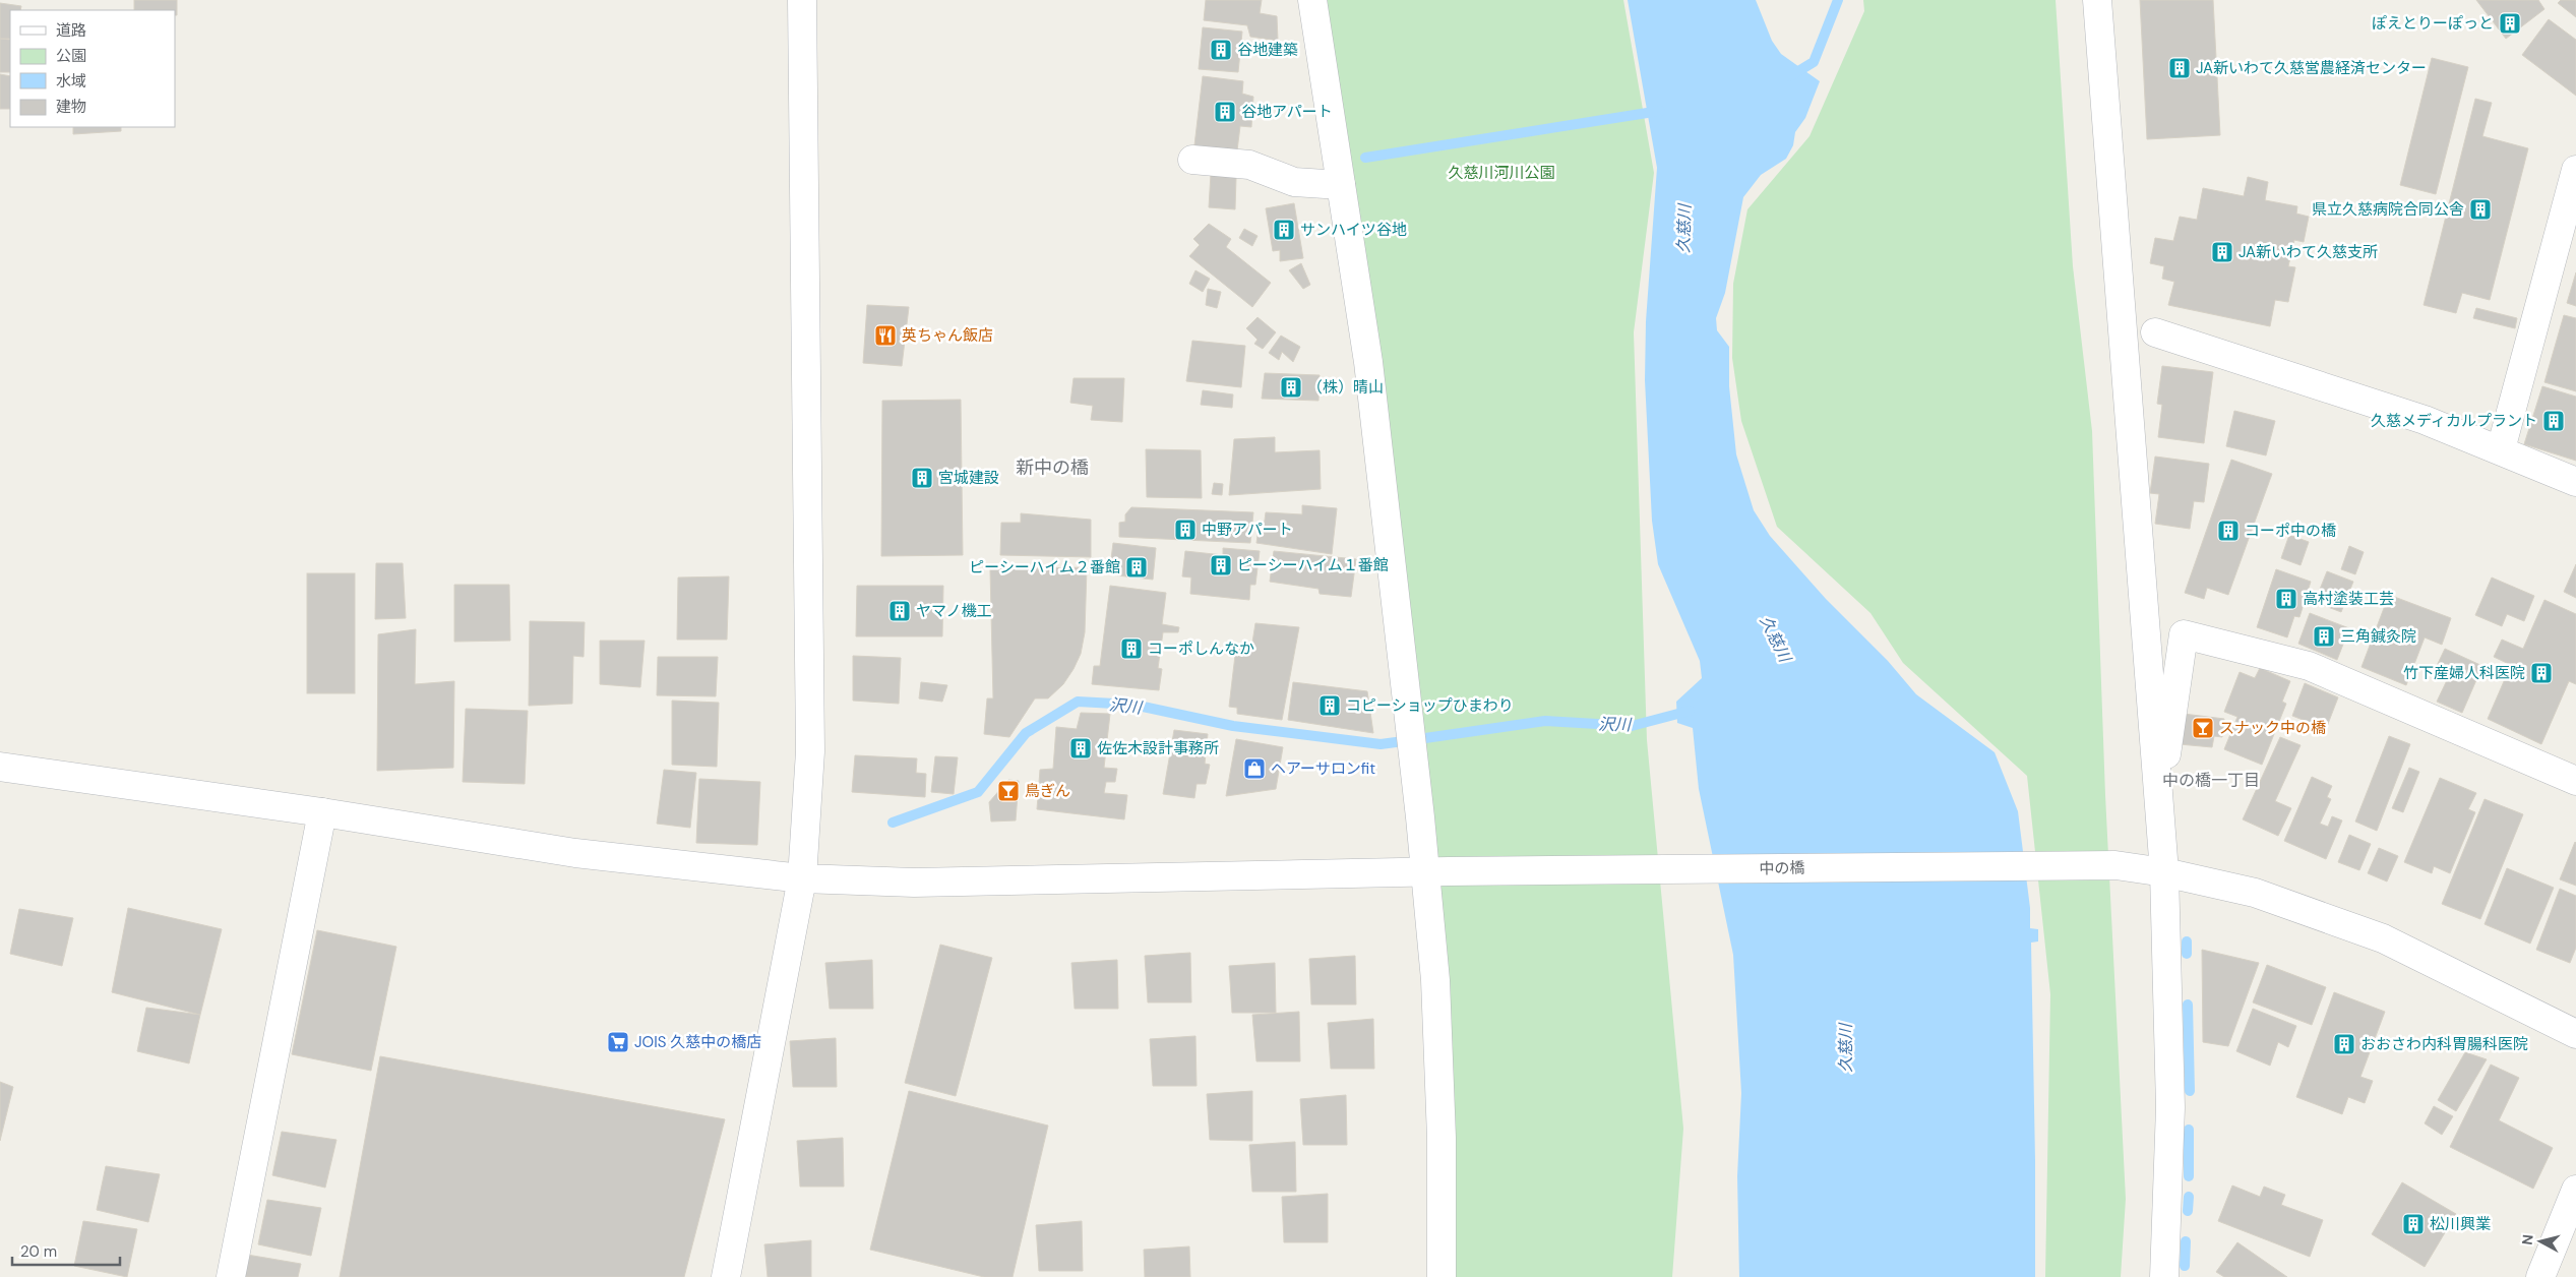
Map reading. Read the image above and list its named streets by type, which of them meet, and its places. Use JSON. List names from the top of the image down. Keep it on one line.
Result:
{"streets":{"street":["中の橋"]},"districts":["新中の橋","中の橋一丁目"],"water":["久慈川","沢川"],"parks":["久慈川河川公園"],"places":{"building":["ぽえとりーぽっと","谷地建築","JA新いわて久慈営農経済センター","谷地アパート","県立久慈病院合同公舎","サンハイツ谷地","JA新いわて久慈支所","（株）晴山","久慈メディカルプラント","宮城建設","中野アパート","コーポ中の橋","ピーシーハイム１番館","ピーシーハイム２番館","高村塗装工芸","ヤマノ機工","三角鍼灸院","コーポしんなか","竹下産婦人科医院","コピーショップひまわり","佐佐木設計事務所","おおさわ内科胃腸科医院","松川興業"],"restaurant":["英ちゃん飯店"],"bar":["スナック中の橋","鳥ぎん"],"shop":["ヘアーサロンfit"],"supermarket":["JOIS 久慈中の橋店"]},"legend":["道路","公園","水域","建物"],"scale_bar":"20 m","north":"left"}
